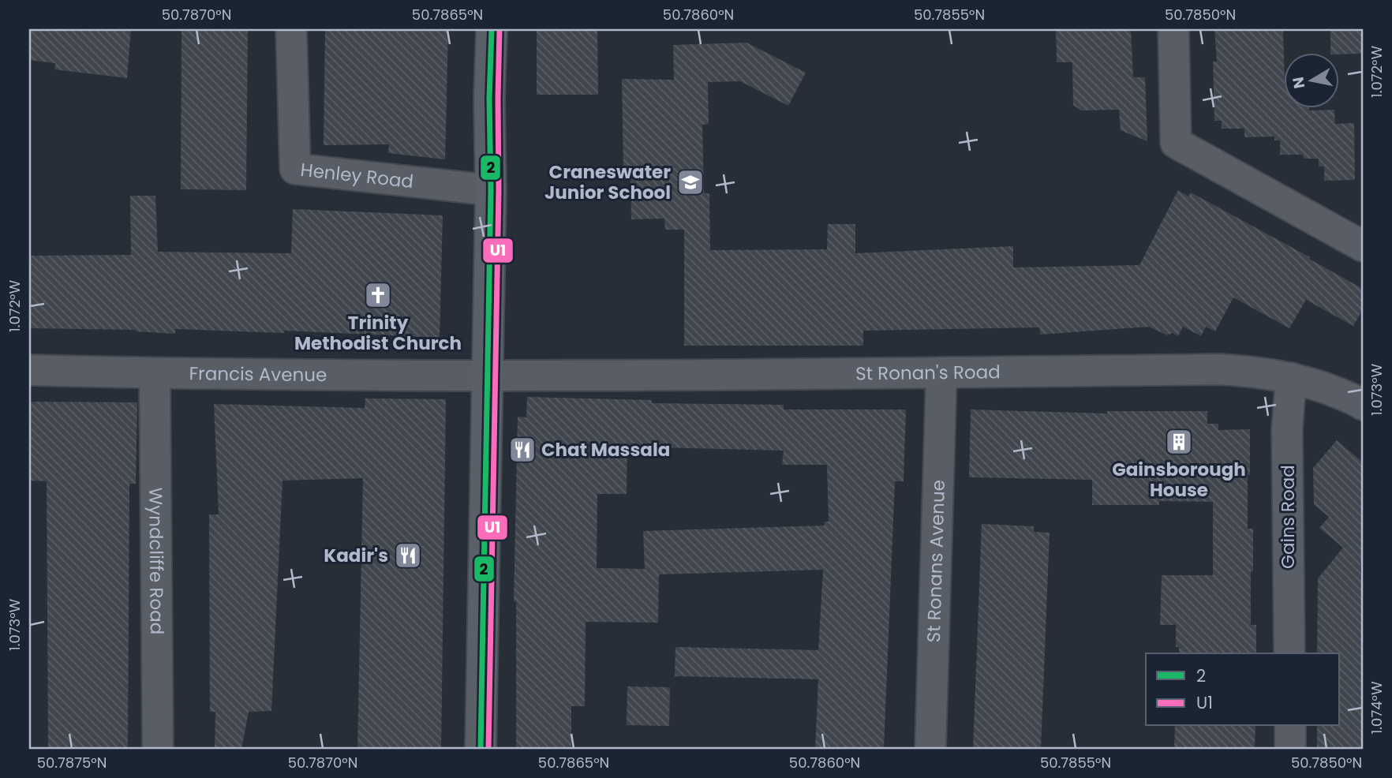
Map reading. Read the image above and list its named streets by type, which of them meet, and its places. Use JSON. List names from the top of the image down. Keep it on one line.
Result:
{"streets":{"street":["Henley Road","St Ronan's Road","Francis Avenue","Gains Road","Wyndcliffe Road","St Ronans Avenue"]},"crossings":[["St Ronan's Road","Francis Avenue"],["St Ronan's Road","Gains Road"],["St Ronan's Road","St Ronans Avenue"],["Francis Avenue","Wyndcliffe Road"]],"places":{"school or university":["Craneswater Junior School"],"church":["Trinity Methodist Church"],"building":["Gainsborough House"],"restaurant":["Chat Massala","Kadir's"]},"lines":["transit line 2","transit line U1"],"legend":["2","U1"],"north":"left","coordinates":["50.7870°N","50.7865°N","50.7860°N","50.7855°N","50.7850°N","1.072°W","1.073°W","1.074°W","50.7875°N"]}
